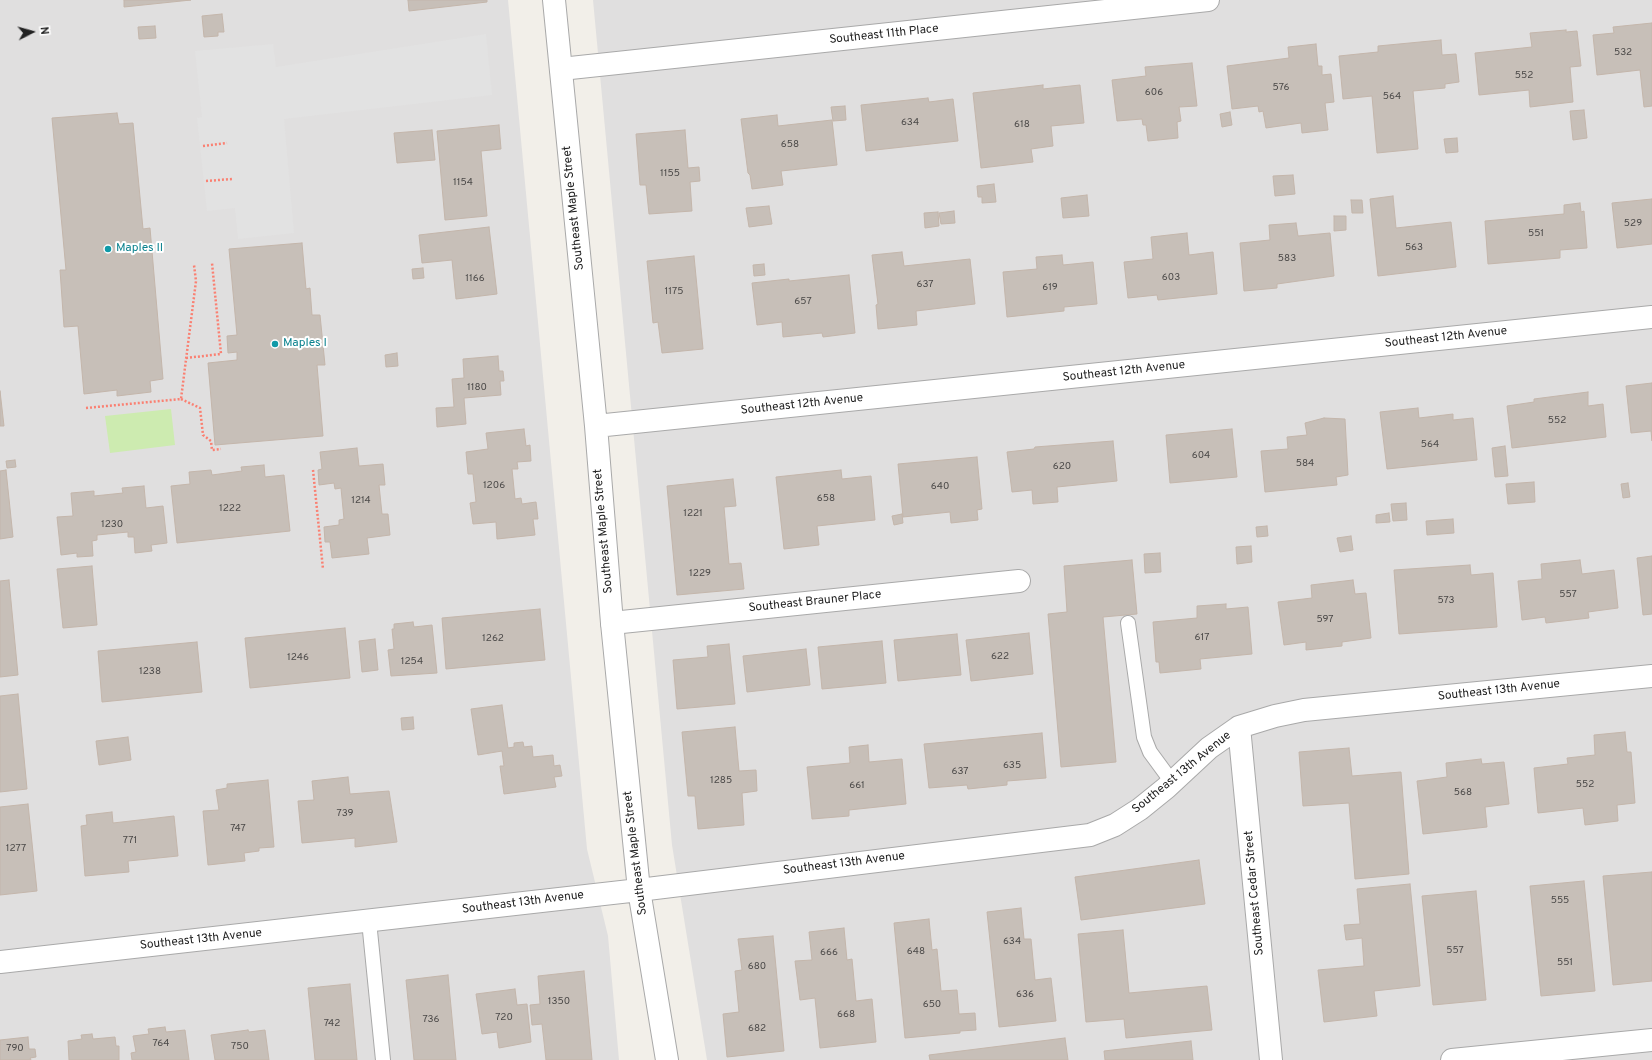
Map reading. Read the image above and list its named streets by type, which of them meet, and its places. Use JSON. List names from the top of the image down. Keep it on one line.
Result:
{"streets":{"street":["Southeast 11th Place","Southeast Maple Street","Southeast 12th Avenue","Southeast Brauner Place","Southeast 13th Avenue","Southeast Cedar Street"]},"crossings":[["Southeast 11th Place","Southeast Maple Street"],["Southeast Maple Street","Southeast 12th Avenue"],["Southeast Maple Street","Southeast Brauner Place"],["Southeast Maple Street","Southeast 13th Avenue"],["Southeast 13th Avenue","Southeast Cedar Street"]],"places":["Maples II","Maples I"],"house_numbers":["532","552","576","606","564","634","618","658","1155","1154","529","551","563","583","603","1166","637","619","1175","657","1180","552","564","604","584","620","1206","640","658","1214","1222","1221","1230","1229","557","573","597","617","1262","622","1246","1254","1238","635","637","1285","552","661","568","739","747","771","1277","555","634","557","648","666","551","680","636","1350","650","668","720","736","742","682","764","750","790"],"north":"right"}
